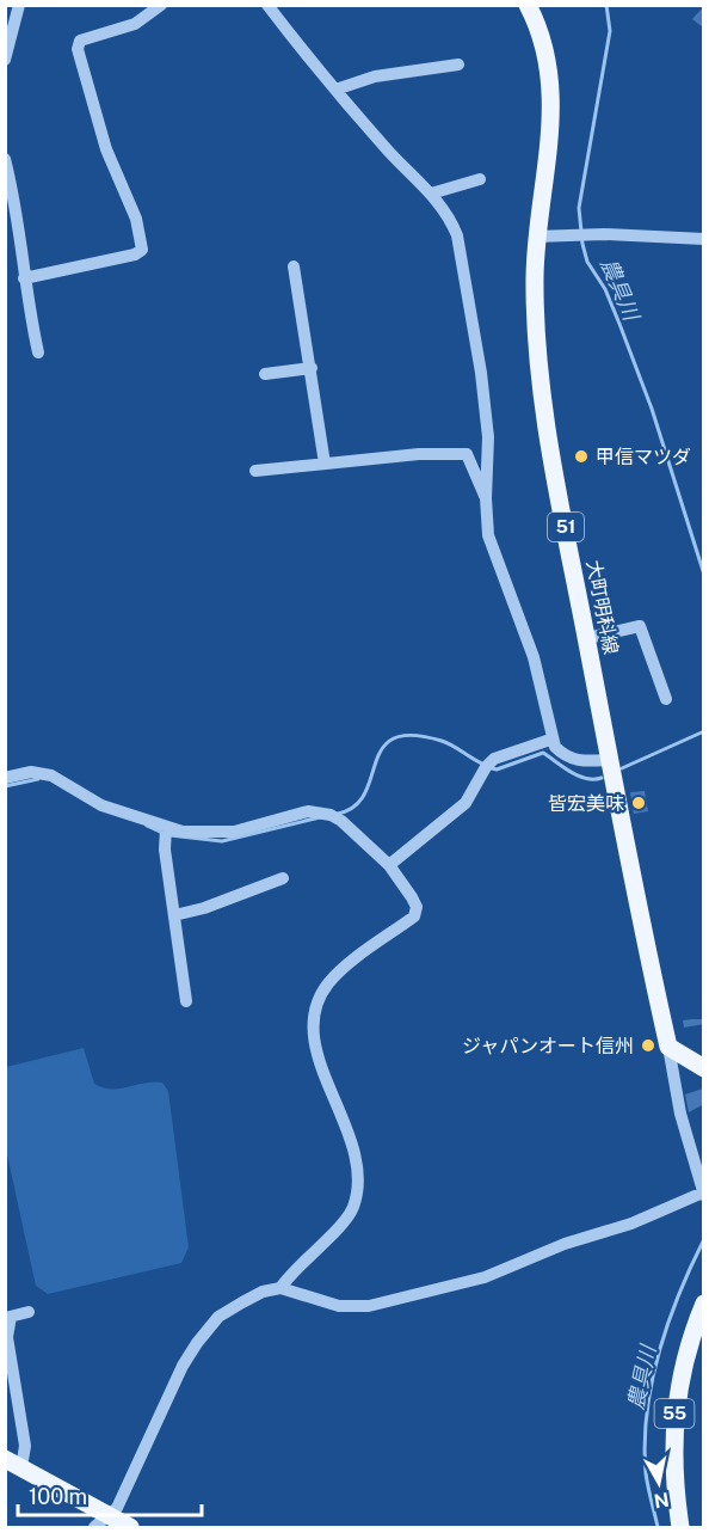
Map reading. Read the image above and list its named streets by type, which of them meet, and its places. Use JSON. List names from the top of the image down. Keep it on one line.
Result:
{"streets":{"main road":["51","大町明科線","55"]},"water":["農具川"],"places":["甲信マツダ","皆宏美味","ジャパンオート信州"],"scale_bar":"100 m","north":"bottom"}
